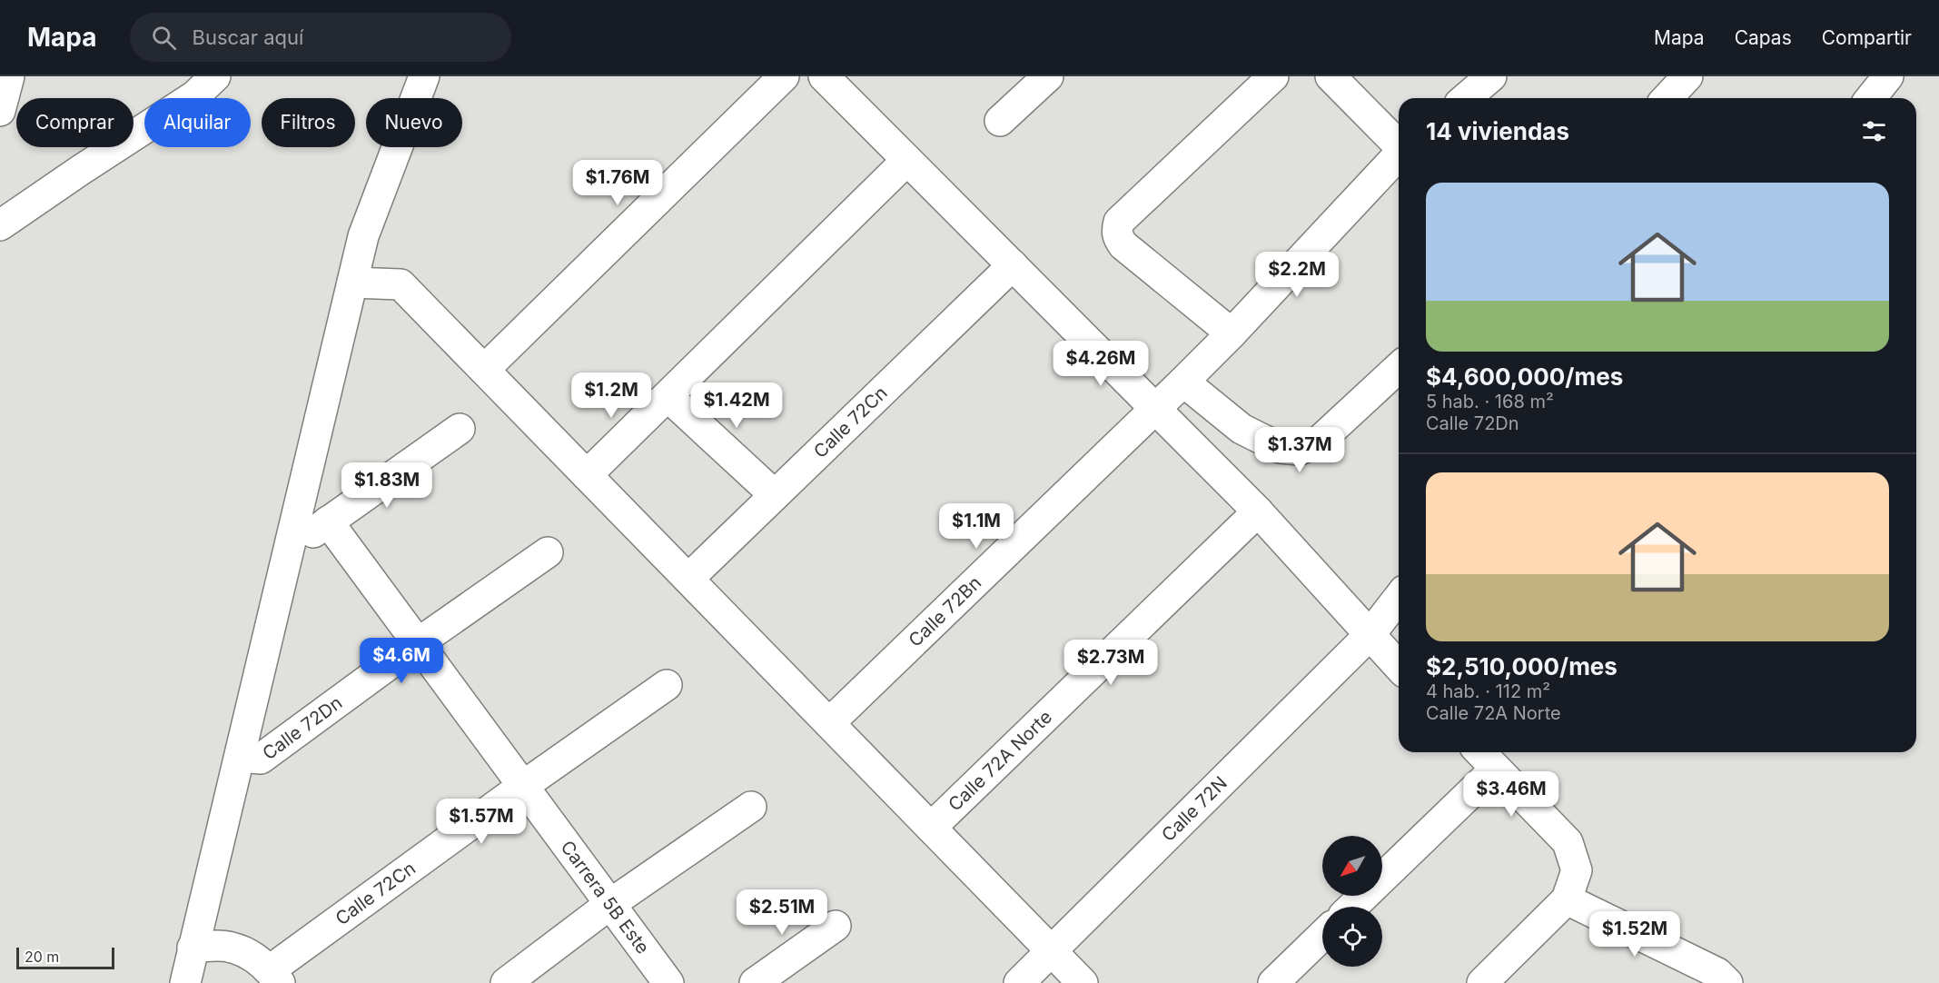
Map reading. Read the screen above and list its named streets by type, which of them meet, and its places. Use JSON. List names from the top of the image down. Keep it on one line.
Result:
{"streets":{"street":["Calle 72Cn","Calle 72Bn","Calle 72Dn","Calle 72A Norte","Calle 72N","Carrera 5B Este"]},"crossings":[["Calle 72Cn","Carrera 5B Este"],["Calle 72Dn","Carrera 5B Este"]],"scale_bar":"20 m","north":"bottom left","page":{"header":"Mapa","search":"Buscar aquí","nav":["Mapa","Capas","Compartir"],"chip":["Comprar","Alquilar","Filtros","Nuevo"],"heading":"14 viviendas","price":["$1.76M","$2.2M","$4.26M","$1.2M","$1.42M","$1.37M","$1.83M","$1.1M","$4.6M","$2.73M","$3.46M","$1.57M","$2.51M","$1.52M"],"list":[{"name":"$4,600,000/mes","note":"5 hab. · 168 m² · Calle 72Dn"},{"name":"$2,510,000/mes","note":"4 hab. · 112 m² · Calle 72A Norte"}],"scale":"20 m"}}
